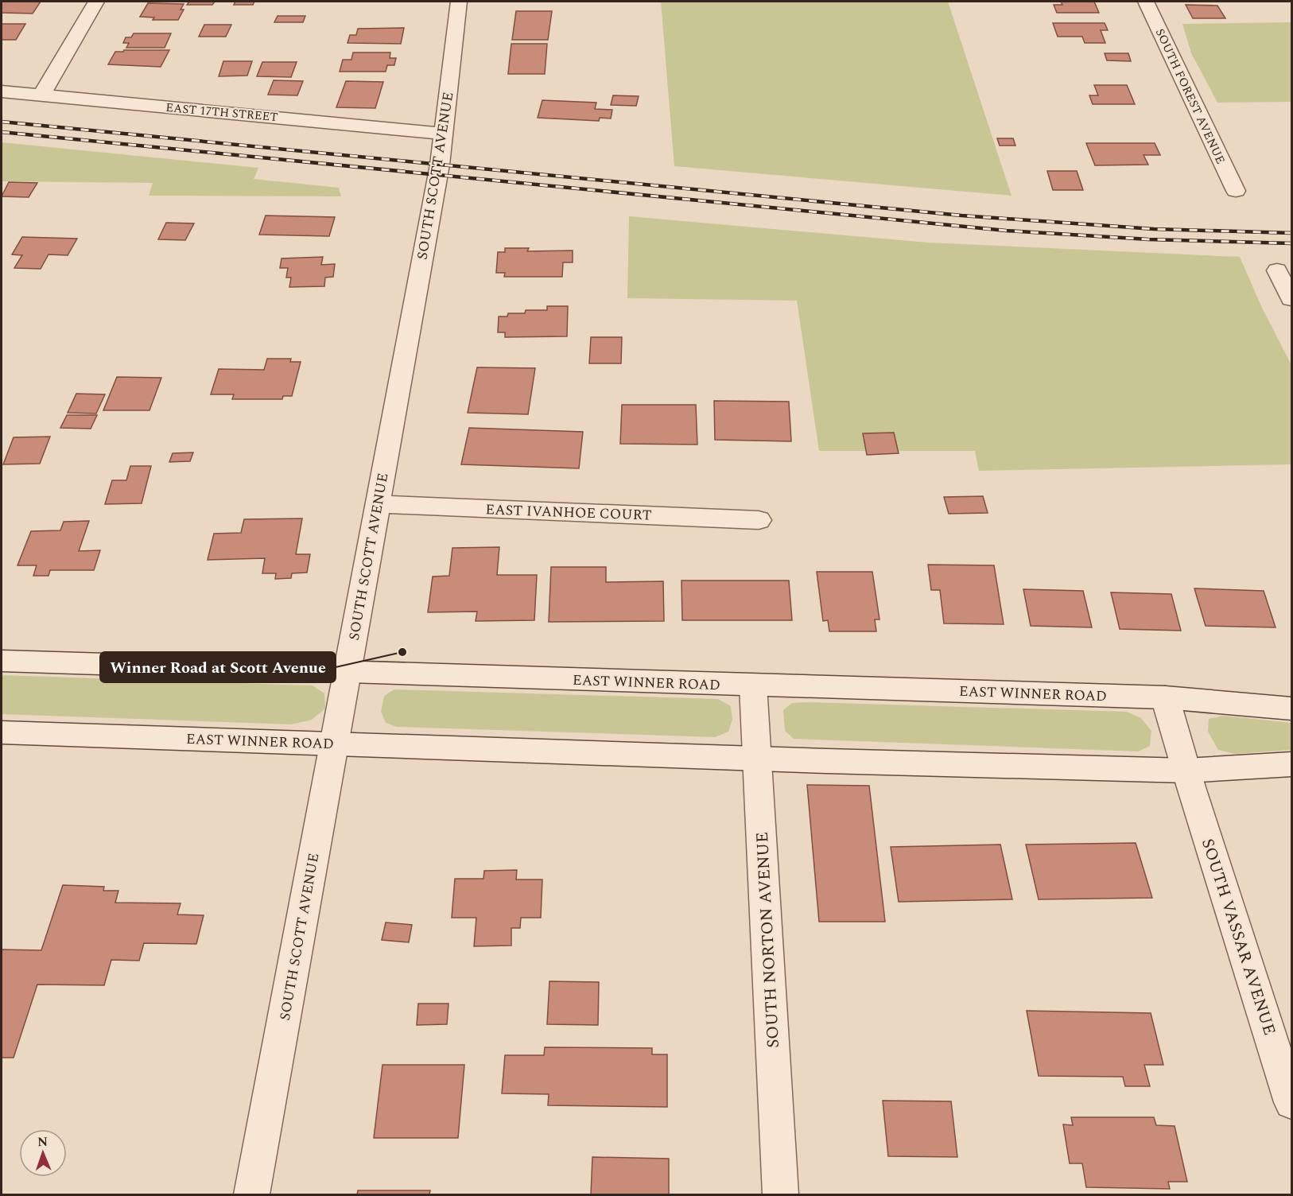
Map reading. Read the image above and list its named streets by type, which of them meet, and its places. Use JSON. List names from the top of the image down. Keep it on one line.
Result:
{"streets":{"street":["SOUTH FOREST AVENUE","EAST 17TH STREET","SOUTH SCOTT AVENUE","EAST IVANHOE COURT","EAST WINNER ROAD","SOUTH VASSAR AVENUE","SOUTH NORTON AVENUE"]},"crossings":[["EAST 17TH STREET","SOUTH SCOTT AVENUE"],["SOUTH SCOTT AVENUE","EAST IVANHOE COURT"],["SOUTH SCOTT AVENUE","EAST WINNER ROAD"],["EAST WINNER ROAD","SOUTH VASSAR AVENUE"],["EAST WINNER ROAD","SOUTH NORTON AVENUE"]],"places":["Winner Road at Scott Avenue"],"north":"top"}
